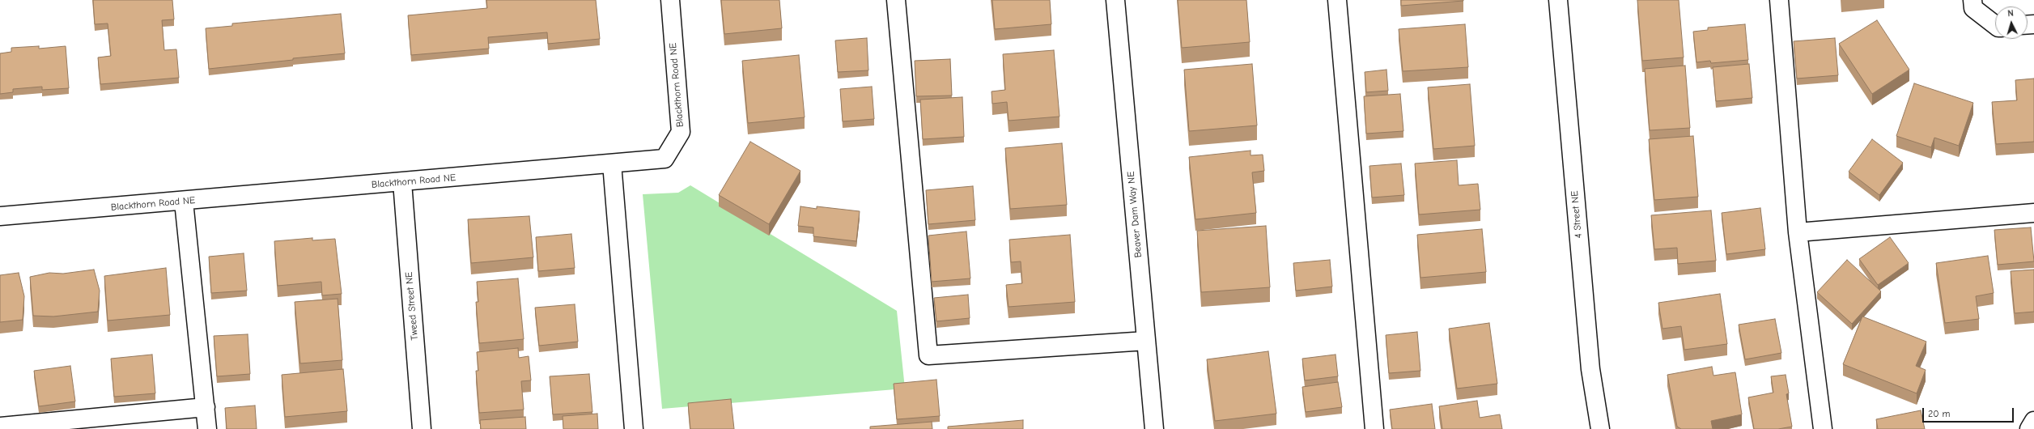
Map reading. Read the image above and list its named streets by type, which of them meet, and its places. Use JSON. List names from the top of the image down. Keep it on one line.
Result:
{"streets":{"street":["Blackthorn Road NE","Beaver Dam Way NE","4 Street NE","Tweed Street NE"]},"crossings":[["Blackthorn Road NE","Tweed Street NE"]],"scale_bar":"20 m","north":"top"}
